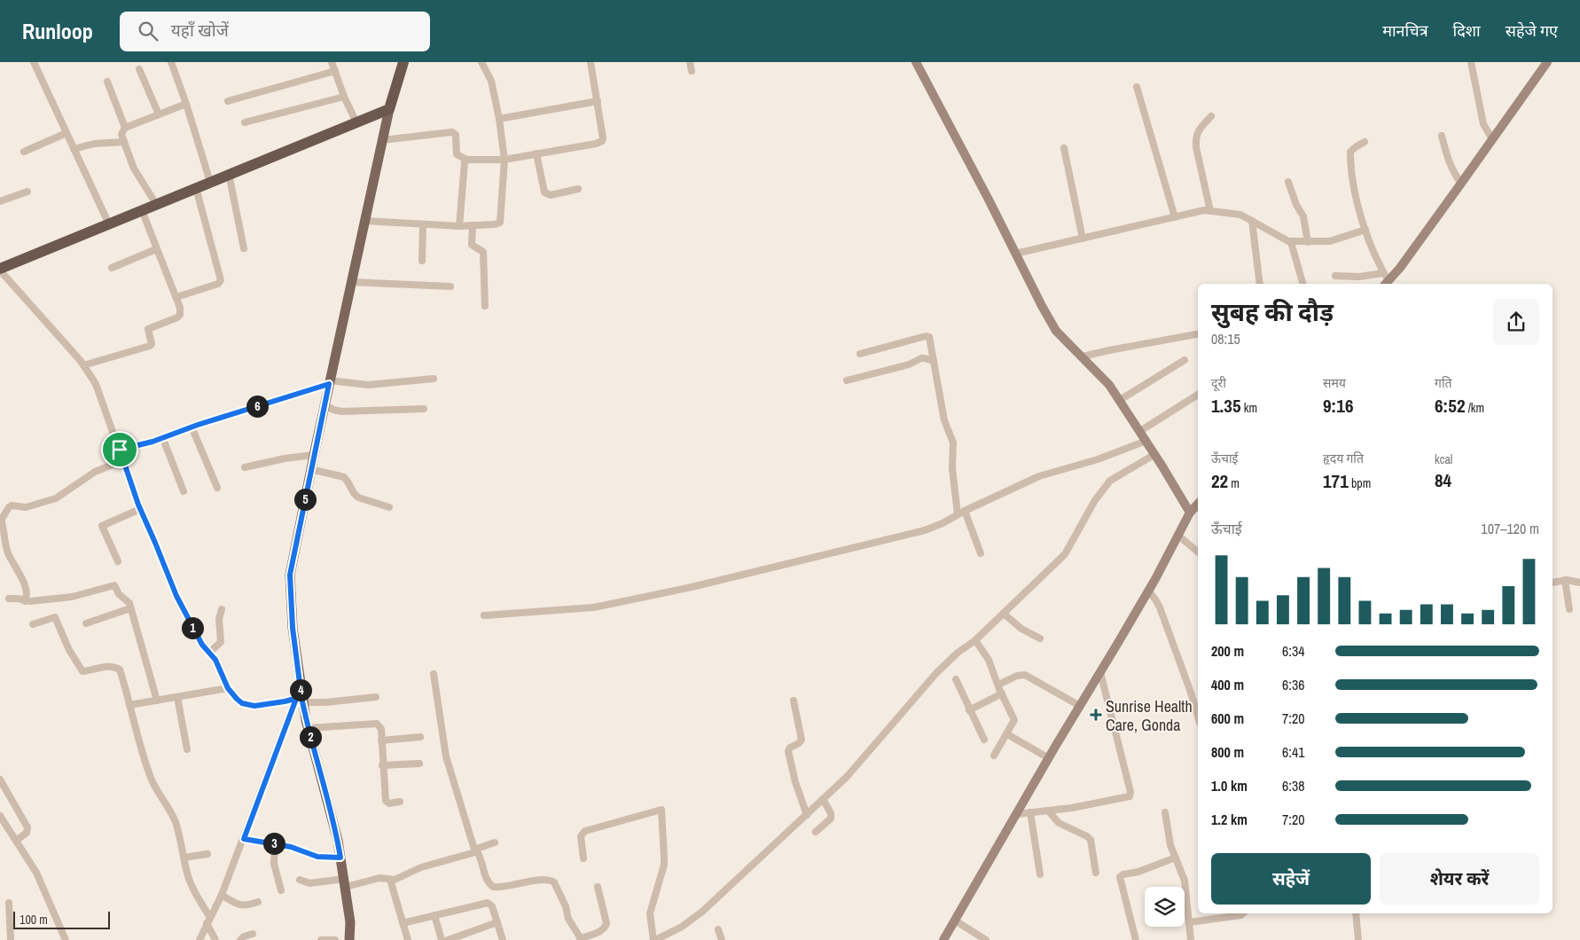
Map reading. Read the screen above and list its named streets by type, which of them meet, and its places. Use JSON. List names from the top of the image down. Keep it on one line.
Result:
{"places":{"health":["Sunrise Health Care, Gonda"]},"scale_bar":"100 m","page":{"header":"Runloop","search":"यहाँ खोजें","nav":["मानचित्र","दिशा","सहेजे गए"],"heading":["सुबह की दौड़","08:15"],"stats":[["दूरी","1.35 km"],["समय","9:16"],["गति","6:52 /km"],["ऊँचाई","22 m"],["हृदय गति","171 bpm"],["kcal","84"]],"pins":["6","5","1","4","2","3"],"chart":["ऊँचाई","107–120 m"],"list":[{"name":"200 m","note":"6:34"},{"name":"400 m","note":"6:36"},{"name":"600 m","note":"7:20"},{"name":"800 m","note":"6:41"},{"name":"1.0 km","note":"6:38"},{"name":"1.2 km","note":"7:20"}],"buttons":["सहेजें","शेयर करें"],"scale":"100 m"}}
